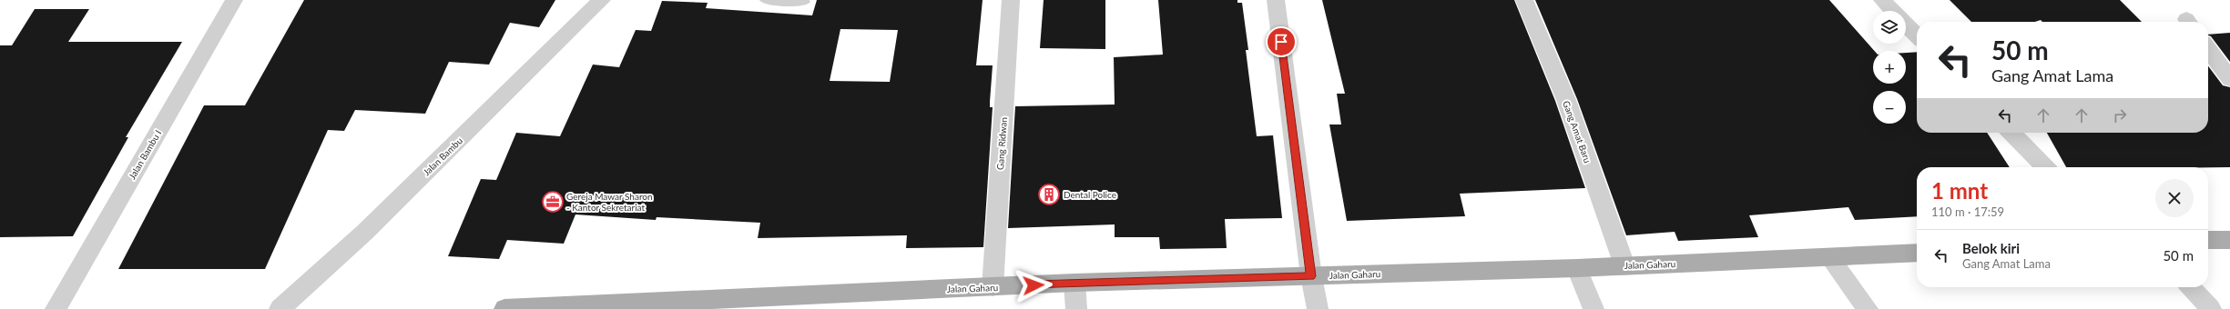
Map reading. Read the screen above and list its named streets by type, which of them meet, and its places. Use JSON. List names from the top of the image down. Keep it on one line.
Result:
{"streets":{"main road":["Jalan Gaharu"],"street":["Gang Amat Baru","Gang Ridwan","Jalan Bambu I","Jalan Bambu"]},"crossings":[["Gang Amat Baru","Jalan Gaharu"],["Gang Ridwan","Jalan Gaharu"]],"places":{"building":["Dental Police"],"office":["Gereja Mawar Sharon - Kantor Sekretariat"]},"page":{"map_buttons":["+","−"],"turn":["50 m","Gang Amat Lama"],"heading":["1 mnt","110 m · 17:59"],"list":[{"name":"Belok kiri","note":"Gang Amat Lama","value":"50 m"}]}}
